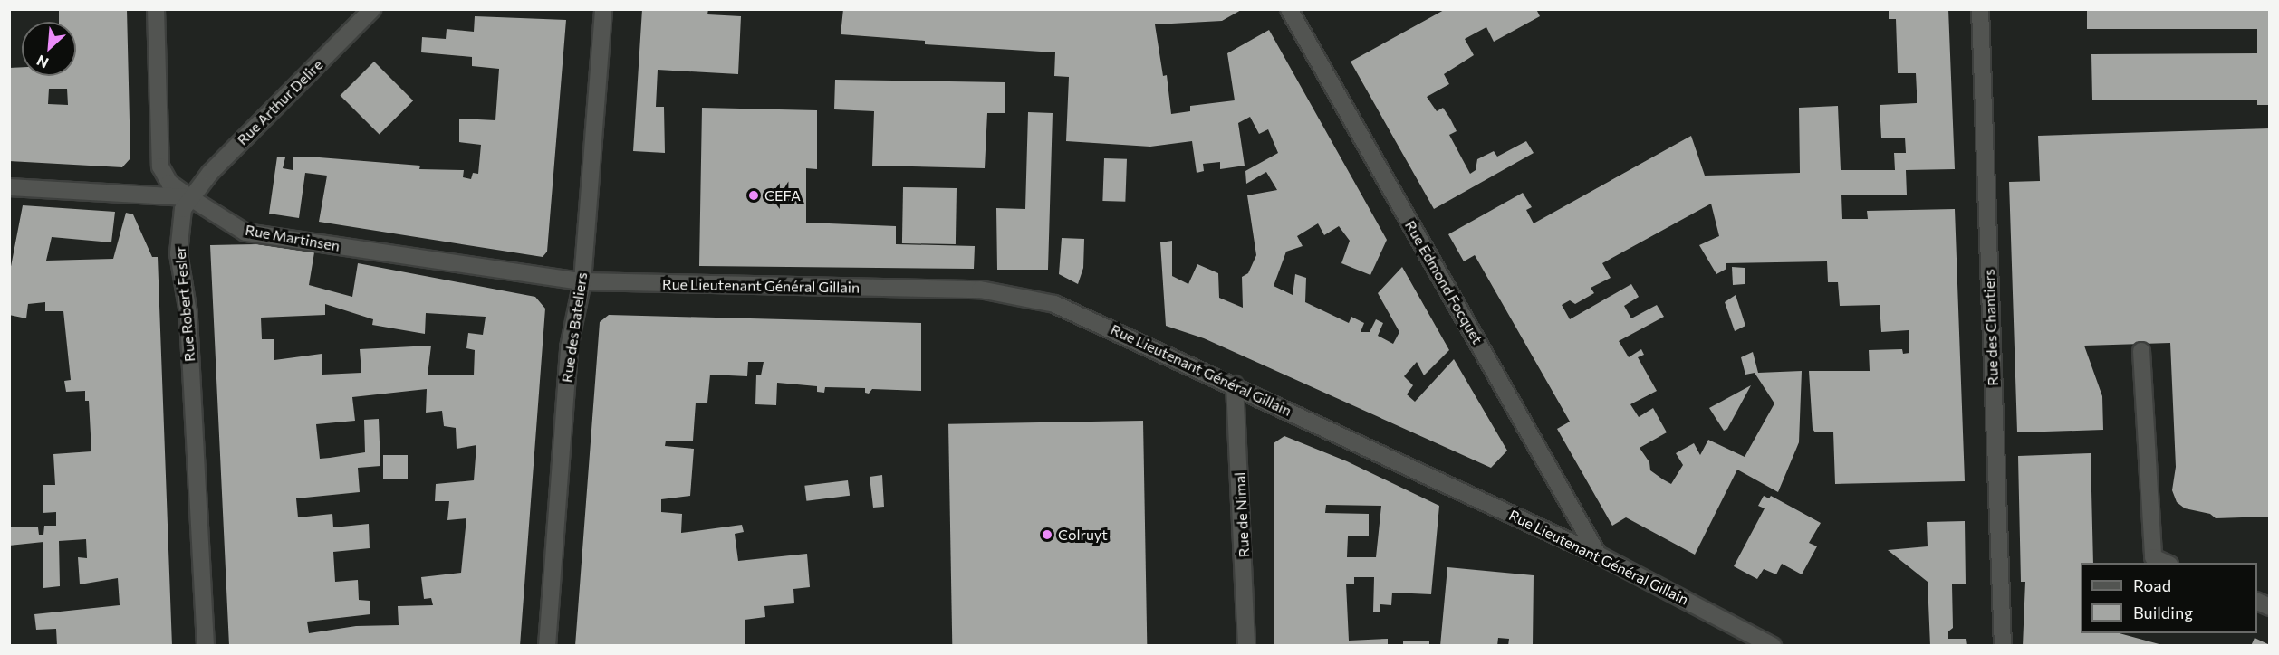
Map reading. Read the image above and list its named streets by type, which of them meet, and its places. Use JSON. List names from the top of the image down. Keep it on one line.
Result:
{"streets":{"street":["Rue Arthur Delire","Rue Martinsen","Rue Edmond Focquet","Rue Lieutenant Général Gillain","Rue Robert Fesler","Rue des Bateliers","Rue des Chantiers","Rue de Nimal"]},"crossings":[["Rue Arthur Delire","Rue Martinsen"],["Rue Arthur Delire","Rue Robert Fesler"],["Rue Martinsen","Rue Lieutenant Général Gillain"],["Rue Martinsen","Rue Robert Fesler"],["Rue Martinsen","Rue des Bateliers"],["Rue Edmond Focquet","Rue Lieutenant Général Gillain"],["Rue Lieutenant Général Gillain","Rue des Bateliers"],["Rue Lieutenant Général Gillain","Rue de Nimal"]],"places":["CEFA","Colruyt"],"legend":["Road","Building"],"north":"bottom left"}
